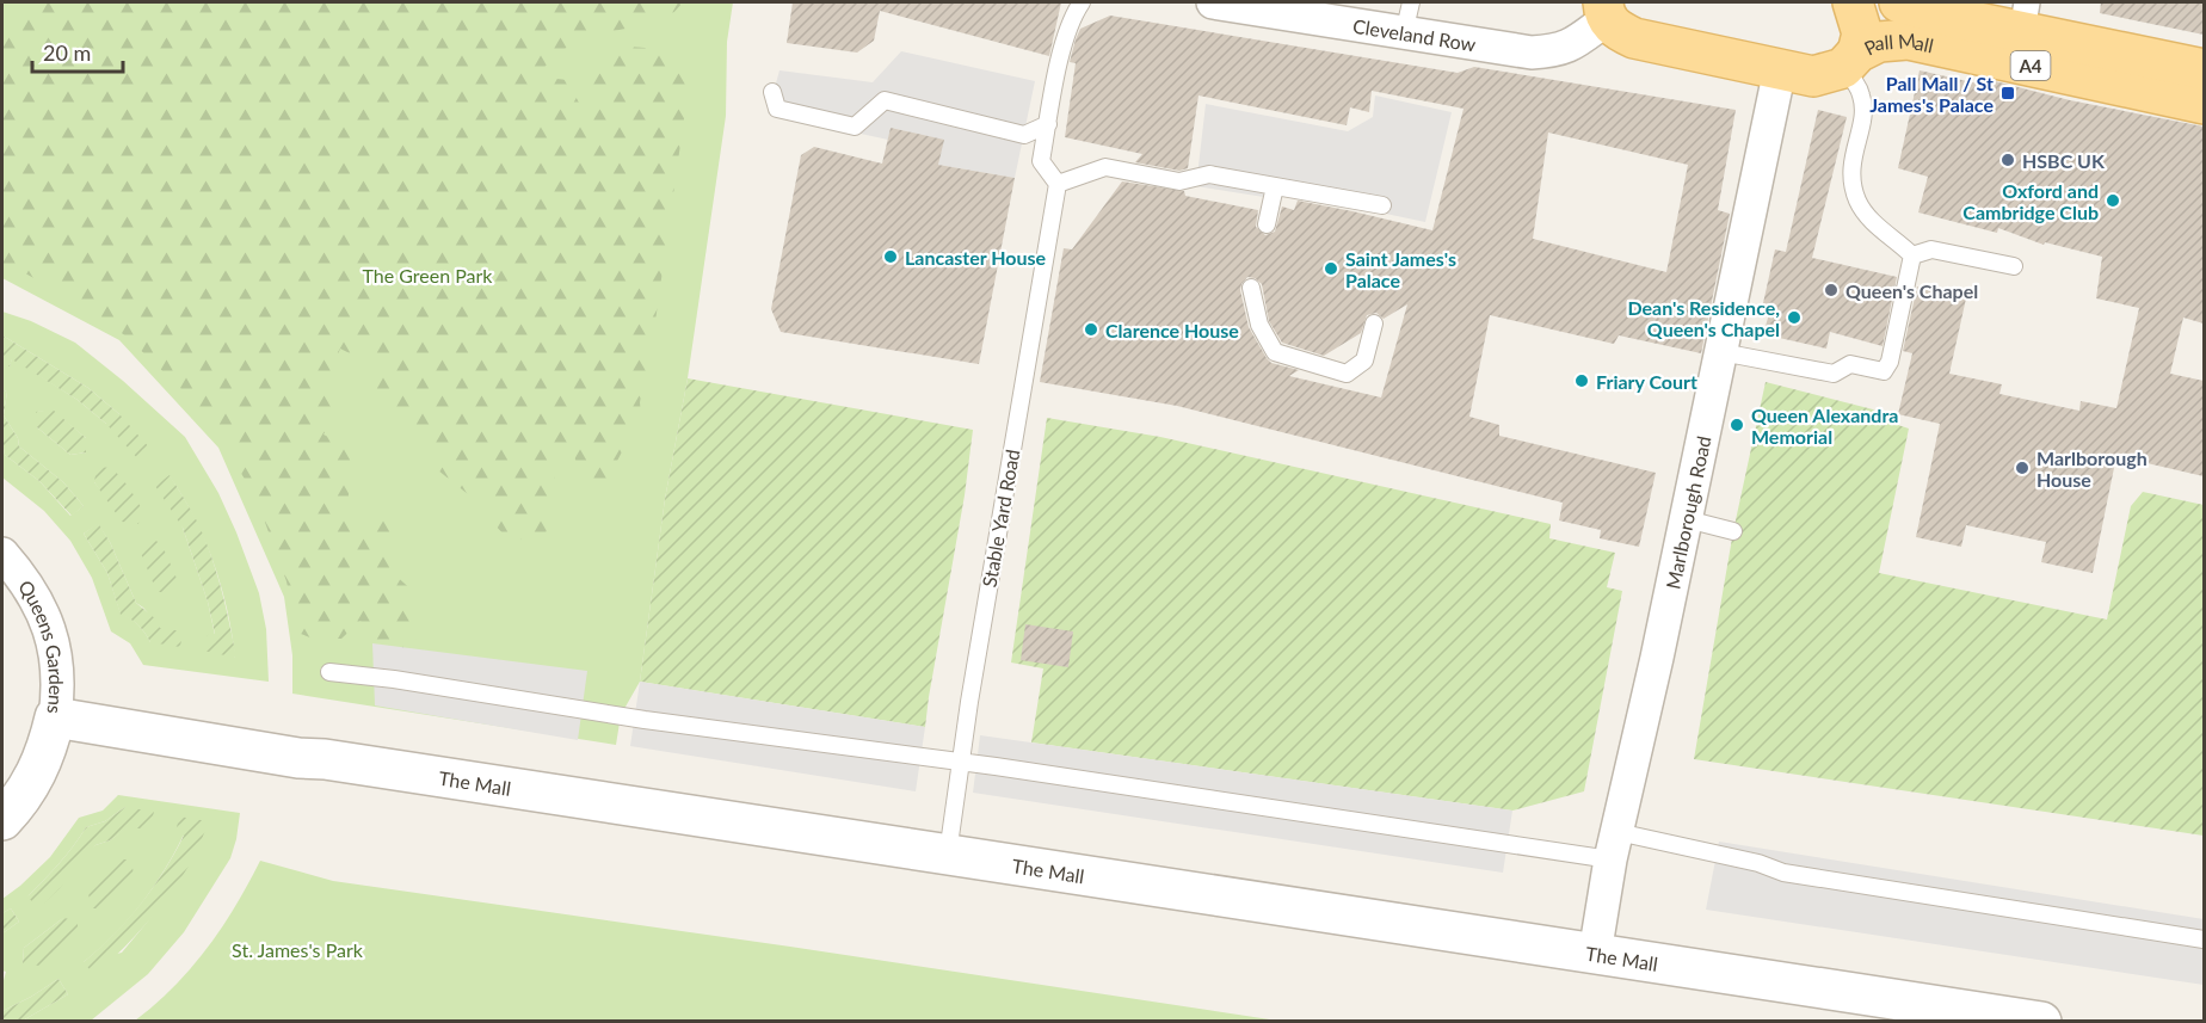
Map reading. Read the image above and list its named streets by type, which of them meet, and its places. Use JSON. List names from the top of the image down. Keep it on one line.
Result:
{"streets":{"main road":["Pall Mall","A4"],"street":["Cleveland Row","Marlborough Road","Queens Gardens","The Mall"],"lane":["Stable Yard Road"]},"crossings":[["Cleveland Row","Pall Mall"],["Pall Mall","Marlborough Road"],["Marlborough Road","The Mall"],["Stable Yard Road","The Mall"],["Queens Gardens","The Mall"]],"parks":["The Green Park","St. James's Park"],"places":{"transit":["Pall Mall / St James's Palace"],"other":["HSBC UK","Oxford and Cambridge Club","Lancaster House","Saint James's Palace","Queen's Chapel","Dean's Residence, Queen's Chapel","Clarence House","Friary Court","Queen Alexandra Memorial","Marlborough House"]},"scale_bar":"20 m"}
